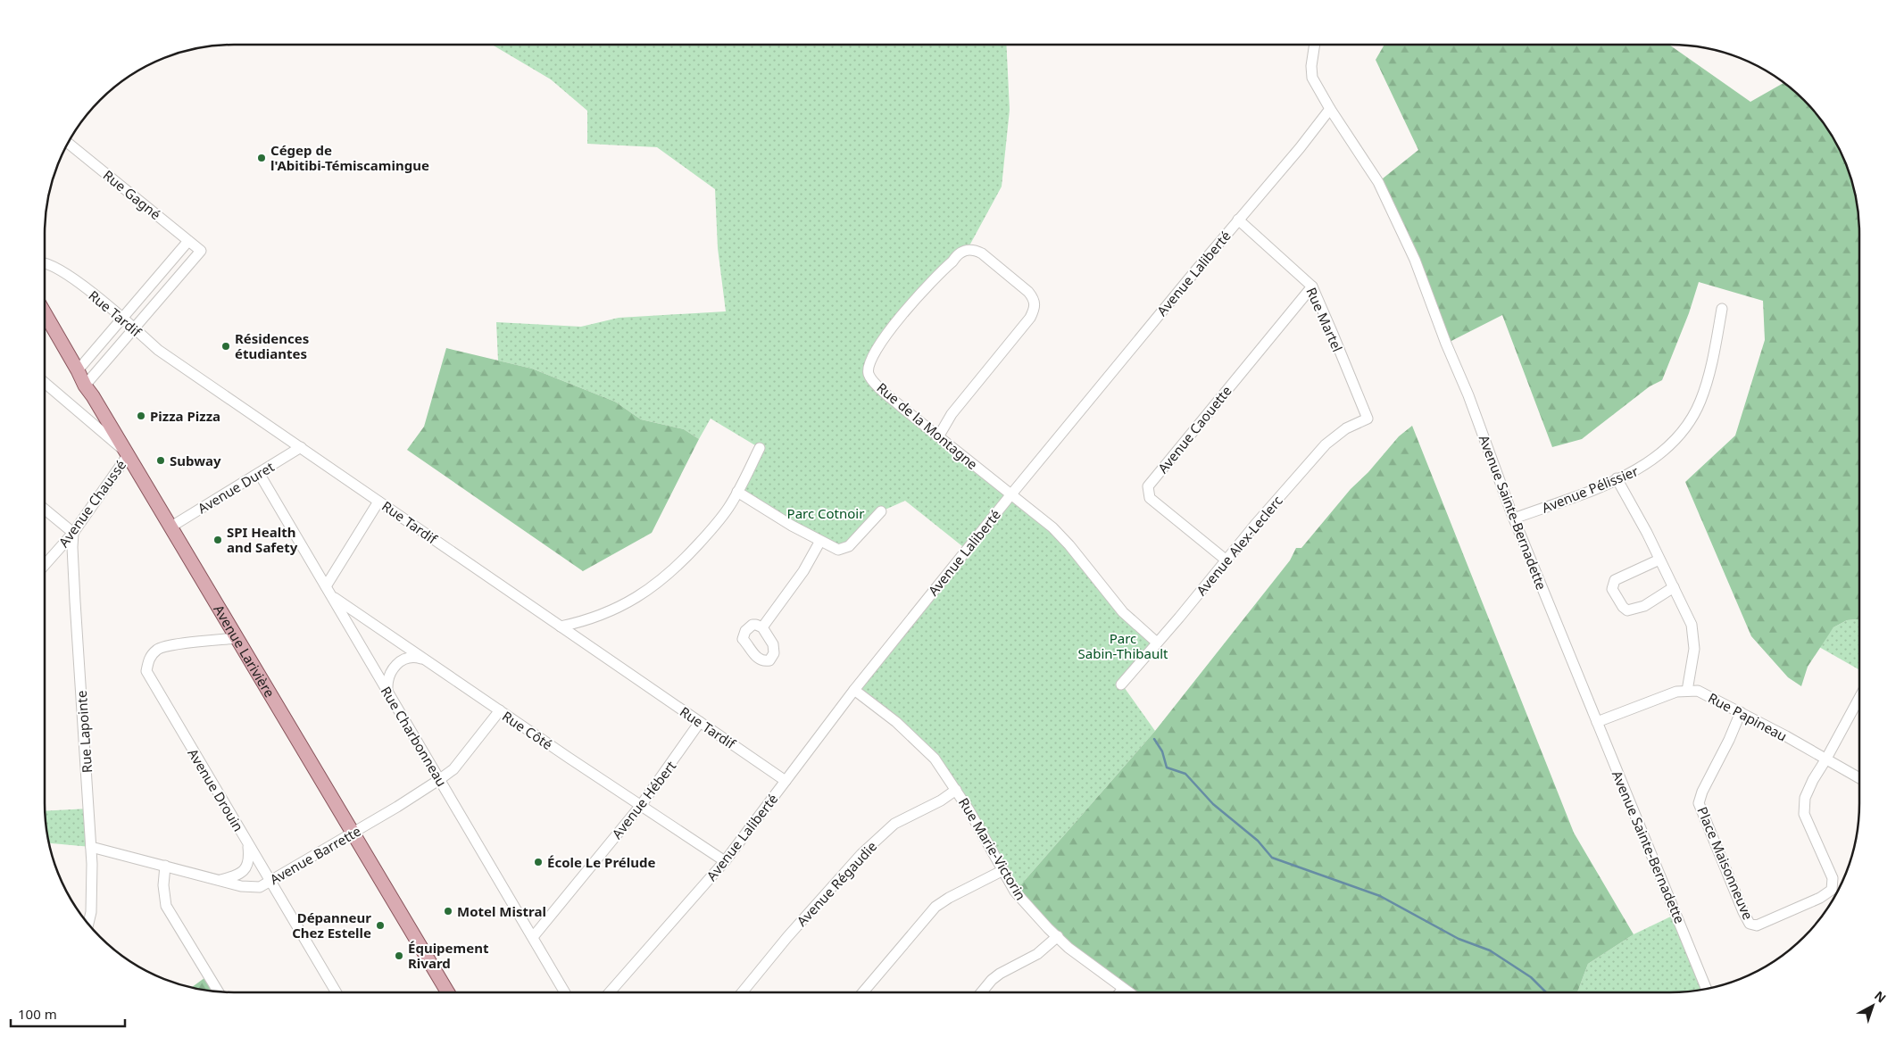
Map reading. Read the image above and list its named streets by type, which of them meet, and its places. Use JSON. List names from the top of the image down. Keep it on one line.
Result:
{"streets":{"main road":["Avenue Larivière"],"street":["Rue Gagné","Avenue Laliberté","Rue Tardif","Rue Martel","Rue de la Montagne","Avenue Caouette","Avenue Duret","Avenue Pélissier","Avenue Chaussé","Avenue Sainte-Bernadette","Avenue Alex-Leclerc","Rue Papineau","Rue Côté","Rue Lapointe","Rue Charbonneau","Avenue Drouin","Avenue Hébert","Rue Marie-Victorin","Avenue Barrette","Place Maisonneuve","Avenue Régaudie"]},"crossings":[["Rue Gagné","Rue Tardif"],["Avenue Laliberté","Rue Tardif"],["Avenue Laliberté","Rue Martel"],["Avenue Laliberté","Rue de la Montagne"],["Avenue Laliberté","Avenue Sainte-Bernadette"],["Avenue Laliberté","Rue Côté"],["Avenue Laliberté","Rue Marie-Victorin"],["Rue Tardif","Avenue Duret"],["Rue Tardif","Avenue Hébert"],["Rue Martel","Avenue Caouette"],["Rue Martel","Avenue Alex-Leclerc"],["Rue de la Montagne","Avenue Alex-Leclerc"],["Avenue Caouette","Avenue Alex-Leclerc"],["Avenue Duret","Avenue Larivière"],["Avenue Duret","Rue Charbonneau"],["Avenue Pélissier","Avenue Sainte-Bernadette"],["Avenue Chaussé","Avenue Larivière"],["Avenue Chaussé","Rue Lapointe"],["Avenue Sainte-Bernadette","Rue Papineau"],["Avenue Larivière","Avenue Drouin"],["Avenue Larivière","Avenue Barrette"],["Rue Papineau","Place Maisonneuve"],["Rue Côté","Rue Charbonneau"],["Rue Côté","Avenue Hébert"],["Rue Côté","Avenue Barrette"],["Rue Lapointe","Avenue Barrette"],["Rue Charbonneau","Avenue Hébert"],["Rue Charbonneau","Avenue Barrette"],["Avenue Drouin","Avenue Barrette"],["Rue Marie-Victorin","Avenue Régaudie"]],"parks":["Parc Cotnoir","Parc Sabin-Thibault"],"places":["Cégep de l'Abitibi-Témiscamingue","Résidences étudiantes","Pizza Pizza","Subway","SPI Health and Safety","École Le Prélude","Motel Mistral","Dépanneur Chez Estelle","Équipement Rivard"],"scale_bar":"100 m","north":"top right"}
